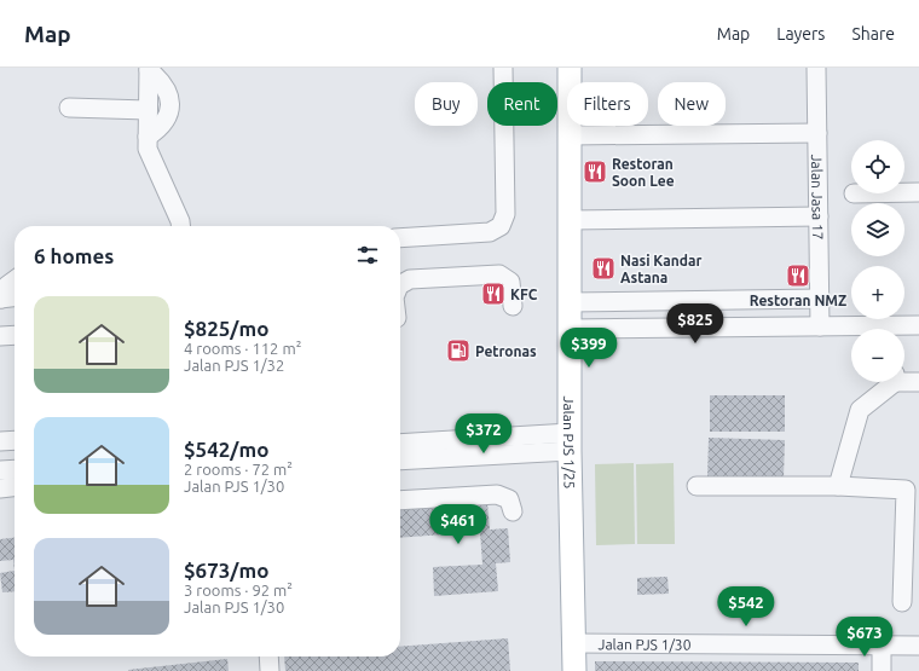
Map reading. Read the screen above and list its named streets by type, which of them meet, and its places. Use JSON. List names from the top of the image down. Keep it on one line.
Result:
{"streets":{"main road":["Jalan PJS 1/25"],"street":["Jalan Jasa 17","Jalan PJS 1/30"]},"crossings":[["Jalan PJS 1/25","Jalan PJS 1/30"]],"places":{"restaurant":["Restoran Soon Lee","Nasi Kandar Astana","Restoran NMZ","KFC"],"fuel station":["Petronas"]},"page":{"header":"Map","nav":["Map","Layers","Share"],"chip":["Buy","Rent","Filters","New"],"map_buttons":["+","−"],"heading":"6 homes","list":[{"name":"$825/mo","note":"4 rooms · 112 m² · Jalan PJS 1/32"},{"name":"$542/mo","note":"2 rooms · 72 m² · Jalan PJS 1/30"},{"name":"$673/mo","note":"3 rooms · 92 m² · Jalan PJS 1/30"}],"price":["$825","$399","$372","$461","$542","$673"]}}
